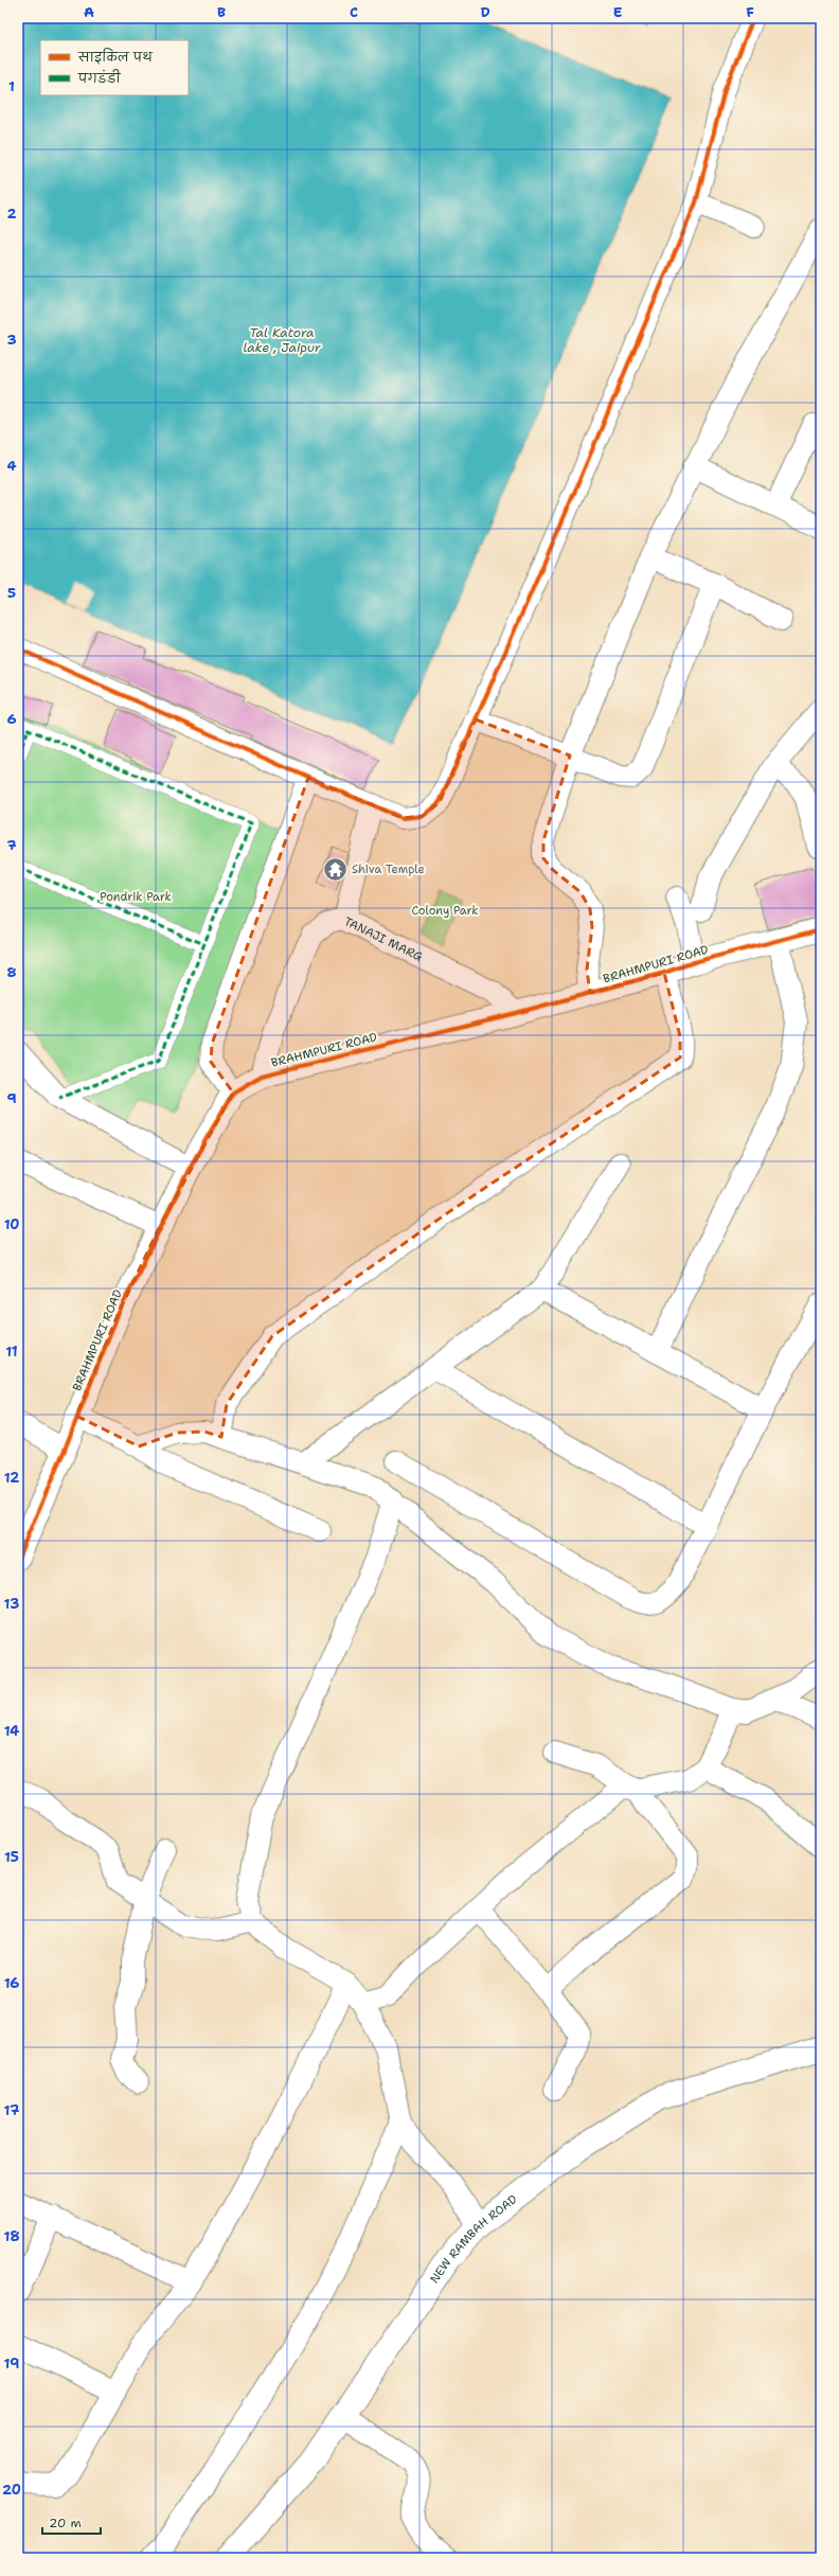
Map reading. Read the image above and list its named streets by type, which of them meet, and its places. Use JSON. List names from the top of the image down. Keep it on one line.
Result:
{"streets":{"street":["TANAJI MARG","BRAHMPURI ROAD","NEW RAMBAH ROAD"]},"crossings":[["TANAJI MARG","BRAHMPURI ROAD"]],"water":["Tal Katora lake , Jaipur"],"parks":["Pondrik Park","Colony Park"],"places":{"temple":["Shiva Temple"]},"legend":["साइकिल पथ","पगडंडी"],"scale_bar":"20 m","grid":{"columns":["A","B","C","D","E","F"],"rows":["1","2","3","4","5","6","7","8","9","10","11","12","13","14","15","16","17","18","19","20"]}}
